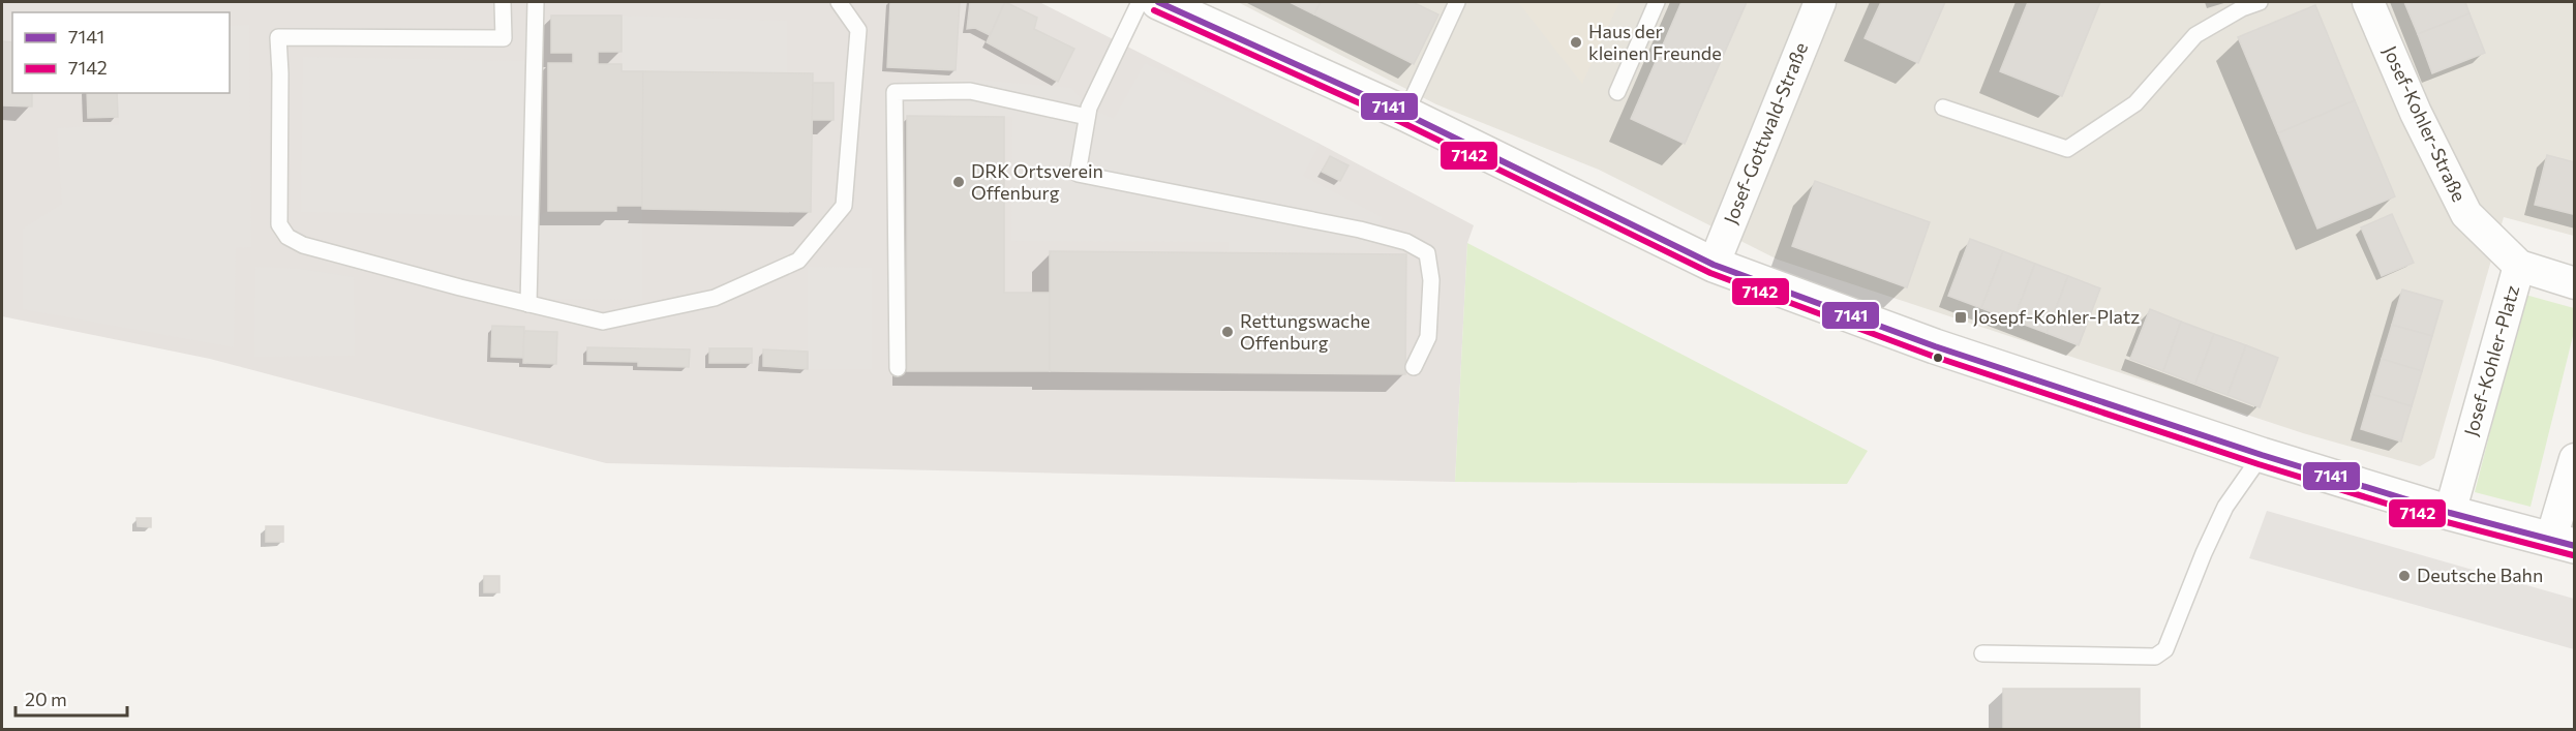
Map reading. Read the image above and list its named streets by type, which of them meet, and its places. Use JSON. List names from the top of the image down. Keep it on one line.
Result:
{"streets":{"street":["Josef-Kohler-Straße","Josef-Gottwald-Straße","Josef-Kohler-Platz"]},"crossings":[["Josef-Kohler-Straße","Josef-Kohler-Platz"]],"places":{"other":["Haus der kleinen Freunde","DRK Ortsverein Offenburg","Rettungswache Offenburg","Deutsche Bahn"],"transit":["Josepf-Kohler-Platz"]},"lines":["transit line 7141","transit line 7142"],"legend":["7141","7142"],"scale_bar":"20 m"}
